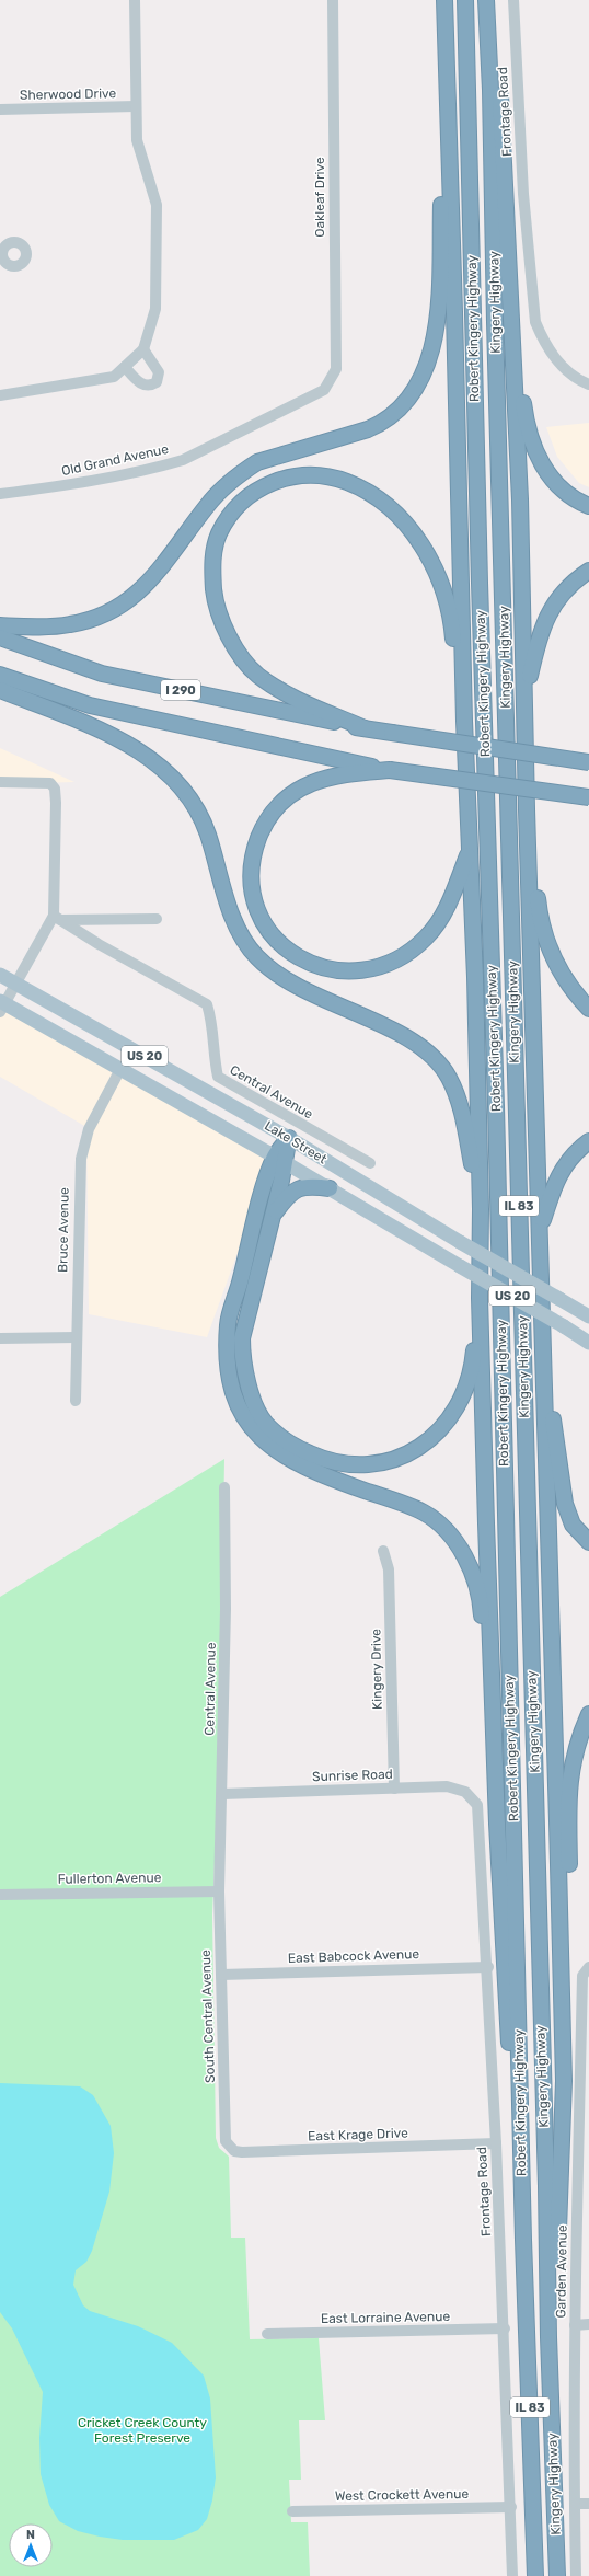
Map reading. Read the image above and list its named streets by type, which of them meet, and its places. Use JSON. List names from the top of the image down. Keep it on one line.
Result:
{"streets":{"highway":["Kingery Highway","Robert Kingery Highway","I 290","IL 83"],"main road":["US 20","Lake Street"],"street":["Sherwood Drive","Frontage Road","Oakleaf Drive","Old Grand Avenue","Central Avenue","Bruce Avenue","Kingery Drive","Sunrise Road","Fullerton Avenue","East Babcock Avenue","South Central Avenue","East Krage Drive","Garden Avenue","East Lorraine Avenue","West Crockett Avenue"]},"crossings":[["Frontage Road","Sunrise Road"],["Frontage Road","East Babcock Avenue"],["Frontage Road","East Krage Drive"],["Frontage Road","East Lorraine Avenue"],["Frontage Road","West Crockett Avenue"],["Oakleaf Drive","Old Grand Avenue"],["Central Avenue","Sunrise Road"],["Central Avenue","Fullerton Avenue"],["Central Avenue","South Central Avenue"],["Lake Street","Bruce Avenue"],["Kingery Drive","Sunrise Road"],["Fullerton Avenue","South Central Avenue"],["East Babcock Avenue","South Central Avenue"],["South Central Avenue","East Krage Drive"]],"parks":["Cricket Creek County Forest Preserve"],"north":"top"}
